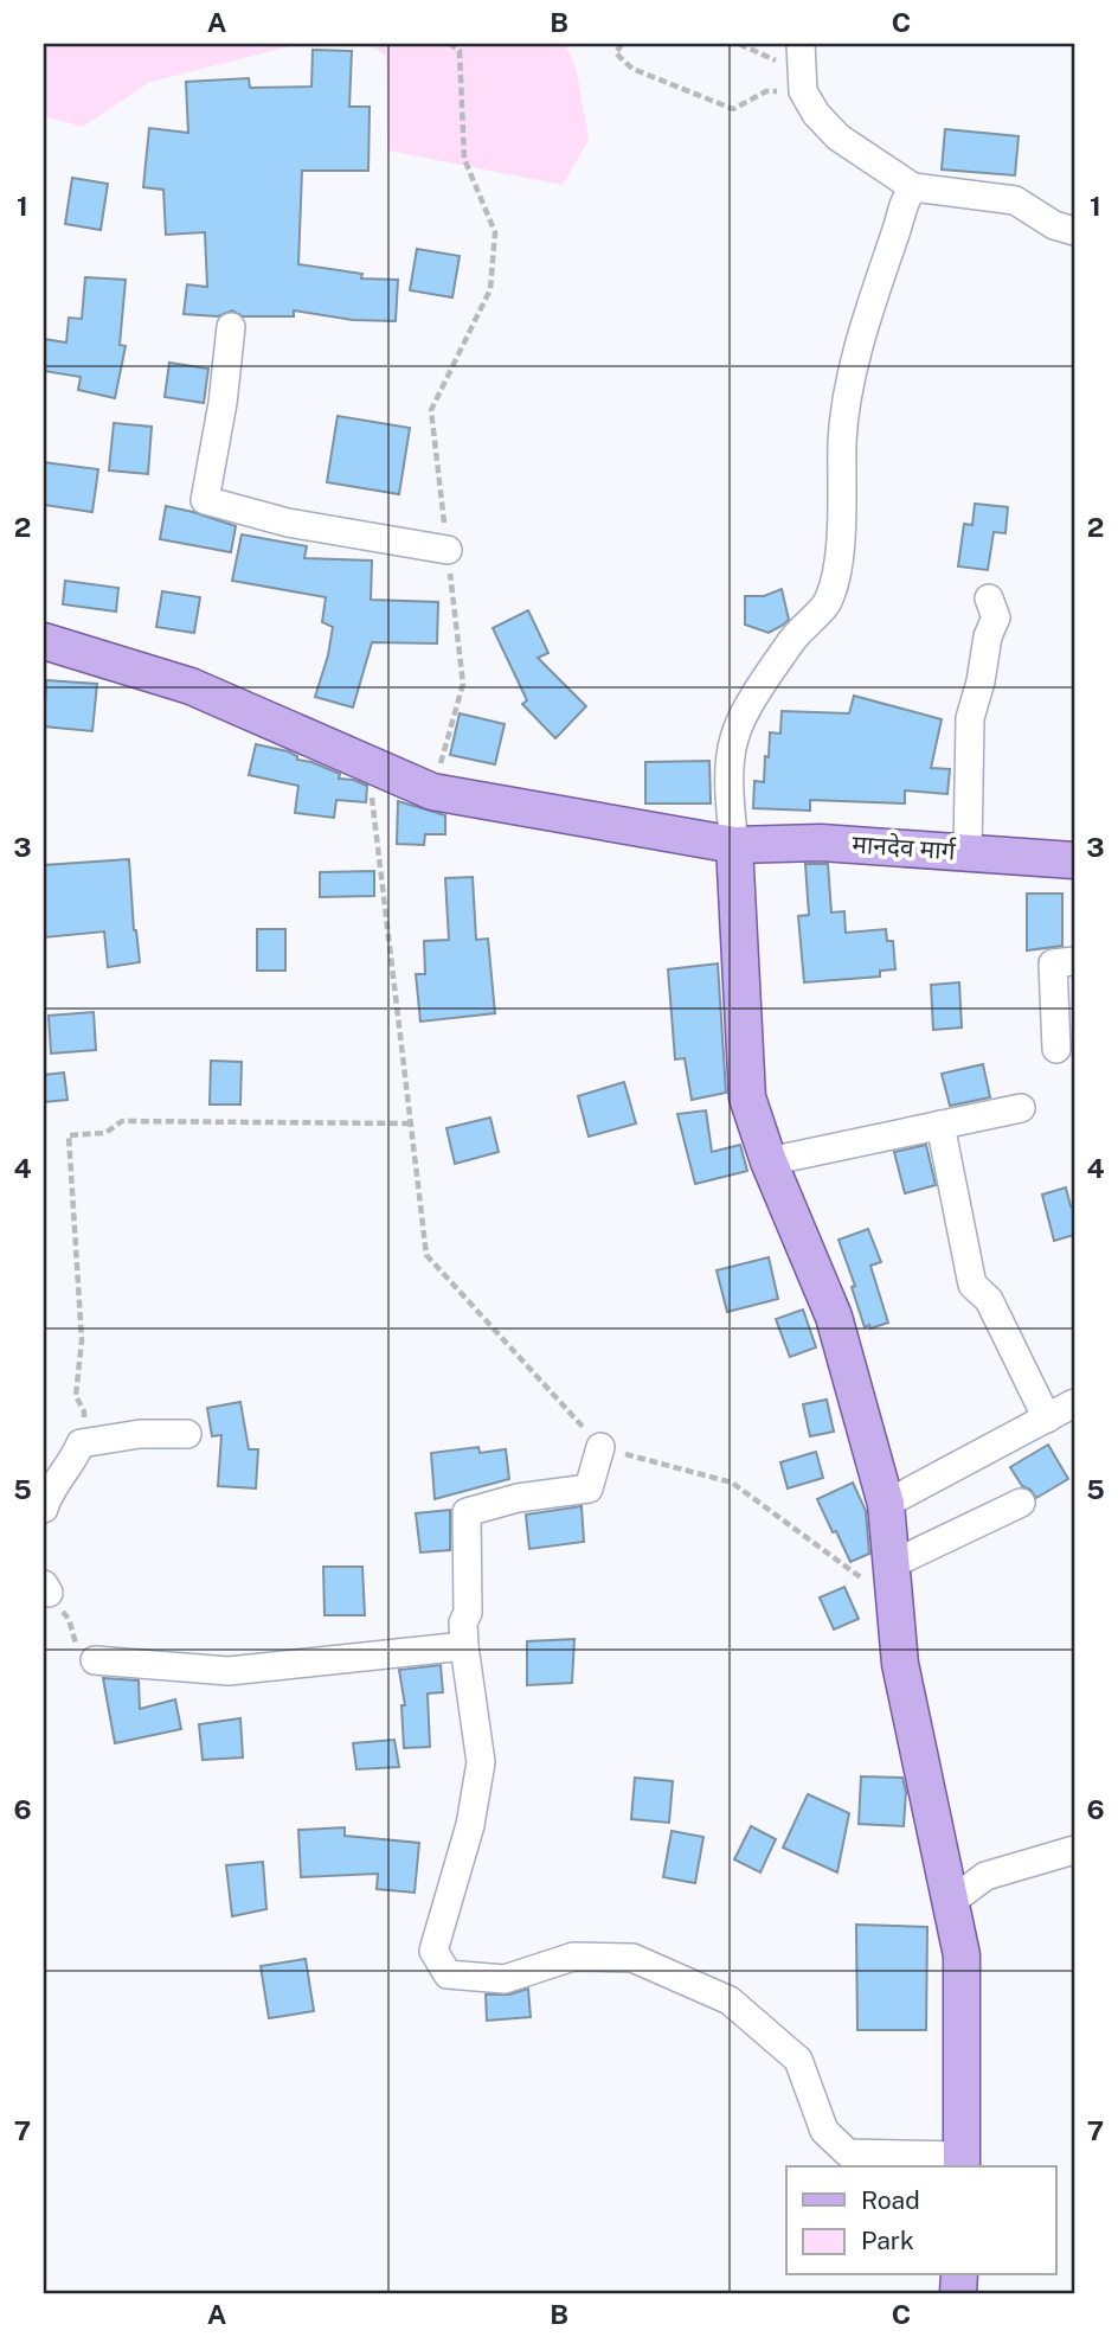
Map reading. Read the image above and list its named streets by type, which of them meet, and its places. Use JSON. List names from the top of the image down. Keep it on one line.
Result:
{"streets":{"main road":["मानदेव मार्ग"]},"legend":["Road","Park"],"grid":{"columns":["A","B","C"],"rows":["1","2","3","4","5","6","7"]}}
